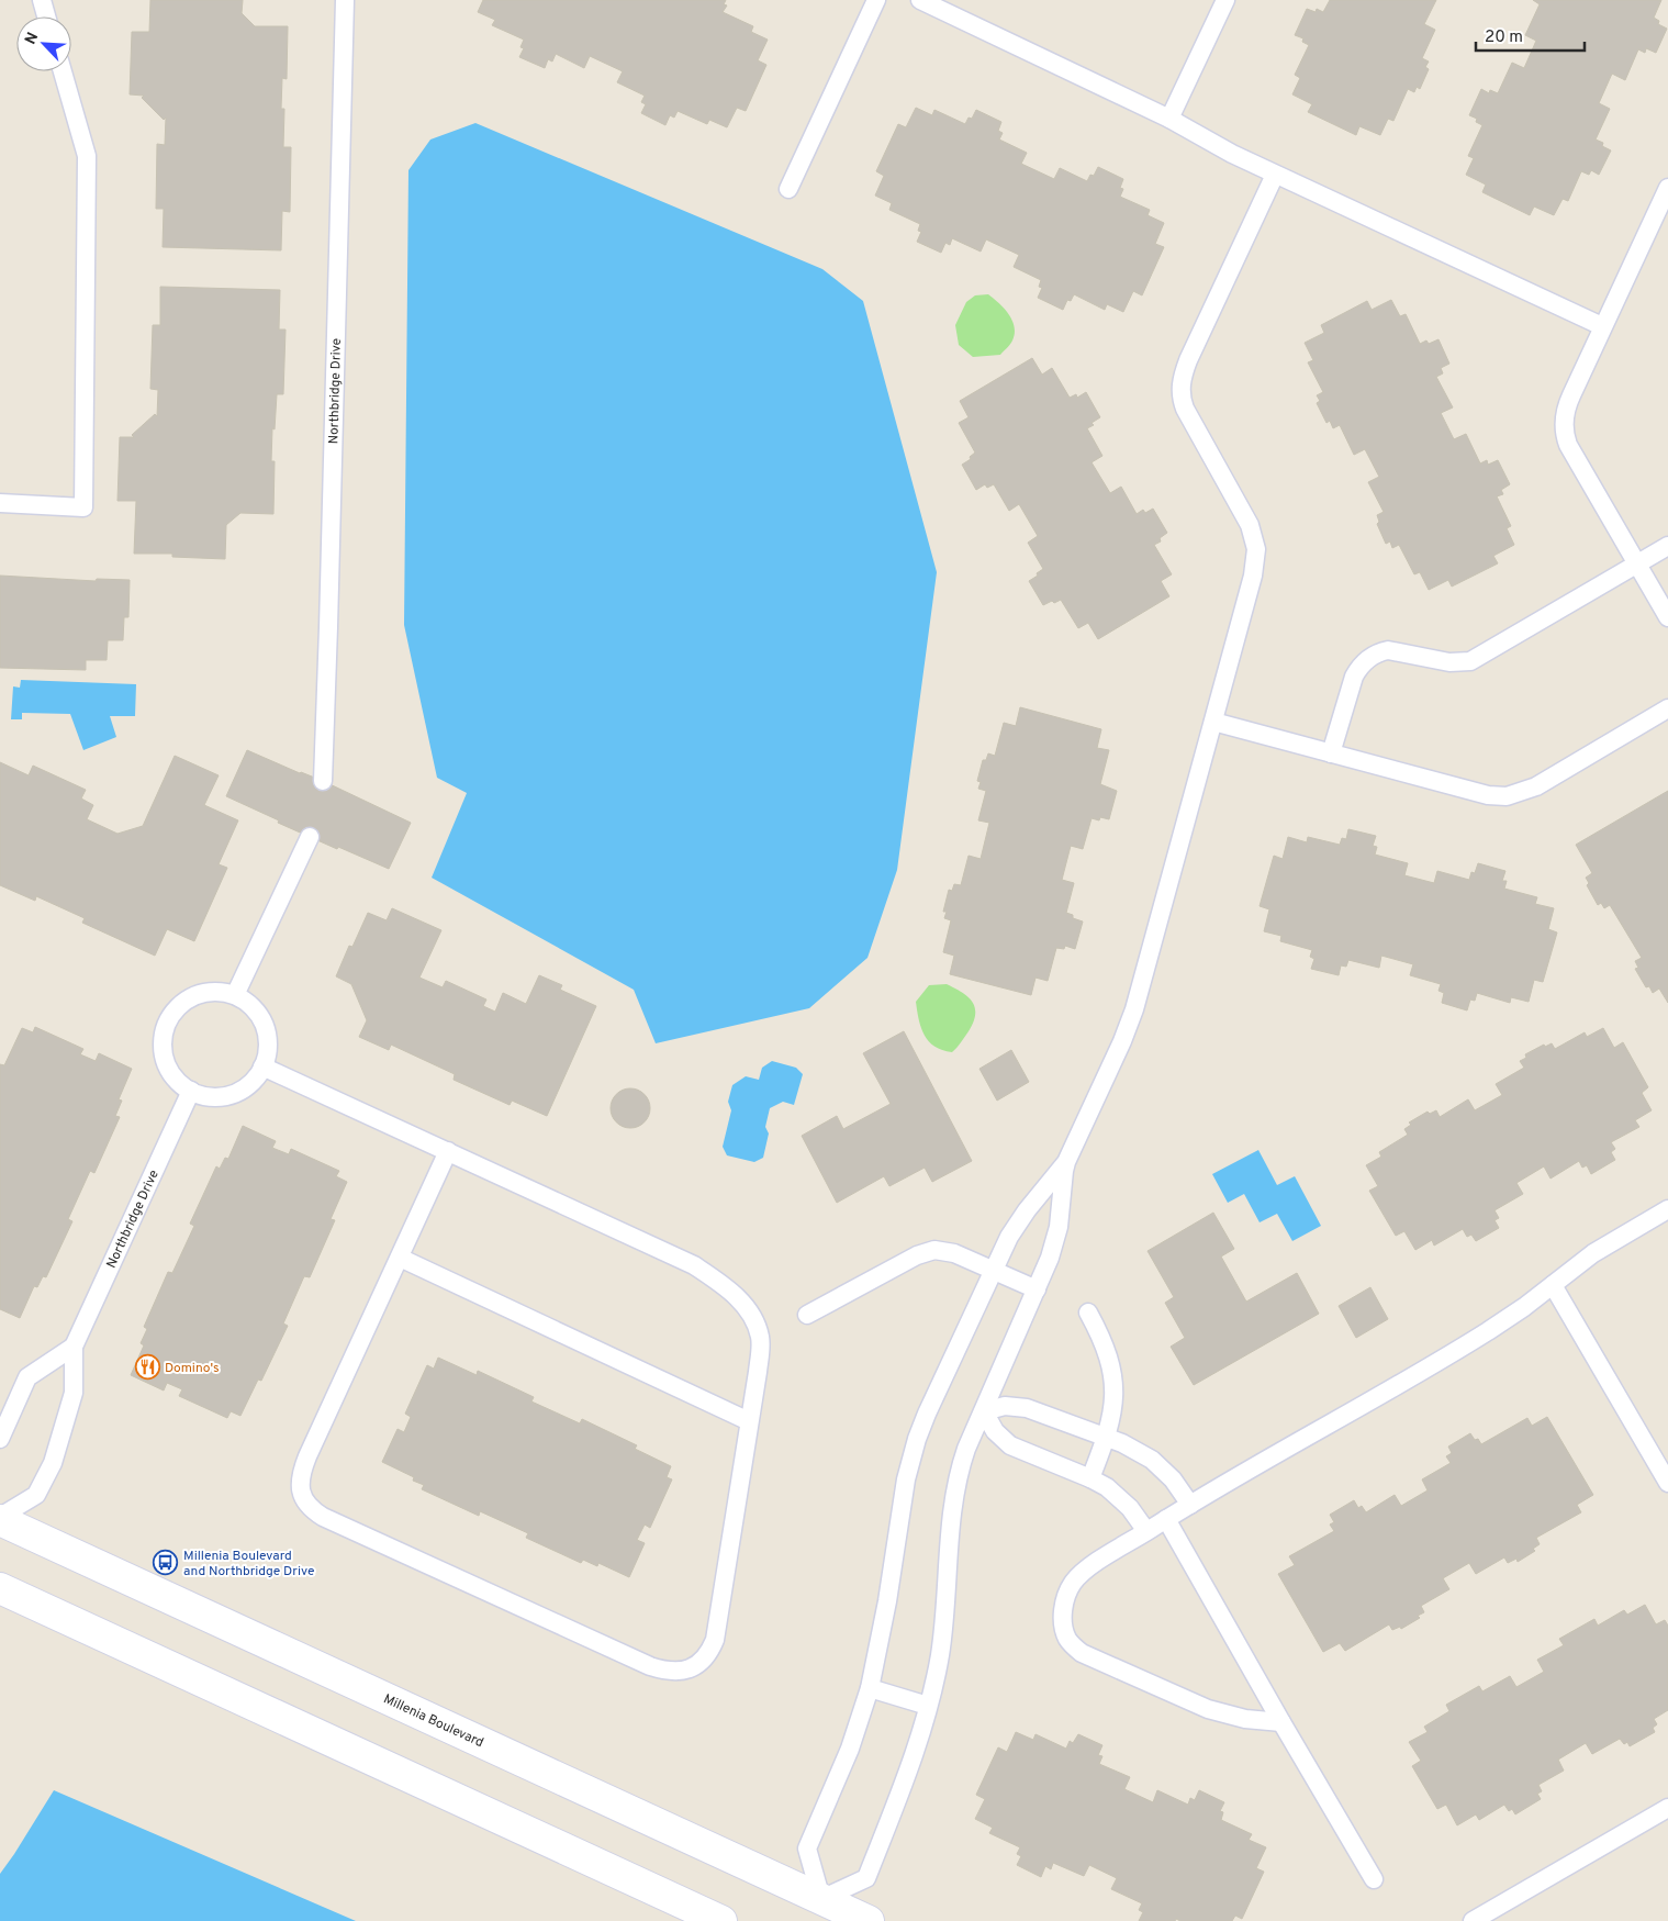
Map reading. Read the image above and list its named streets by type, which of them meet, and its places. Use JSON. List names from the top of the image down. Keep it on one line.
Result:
{"streets":{"street":["Millenia Boulevard"],"lane":["Northbridge Drive"]},"crossings":[["Northbridge Drive","Millenia Boulevard"]],"places":{"restaurant":["Domino's"],"bus stop":["Millenia Boulevard and Northbridge Drive"]},"scale_bar":"20 m","north":"top left"}
